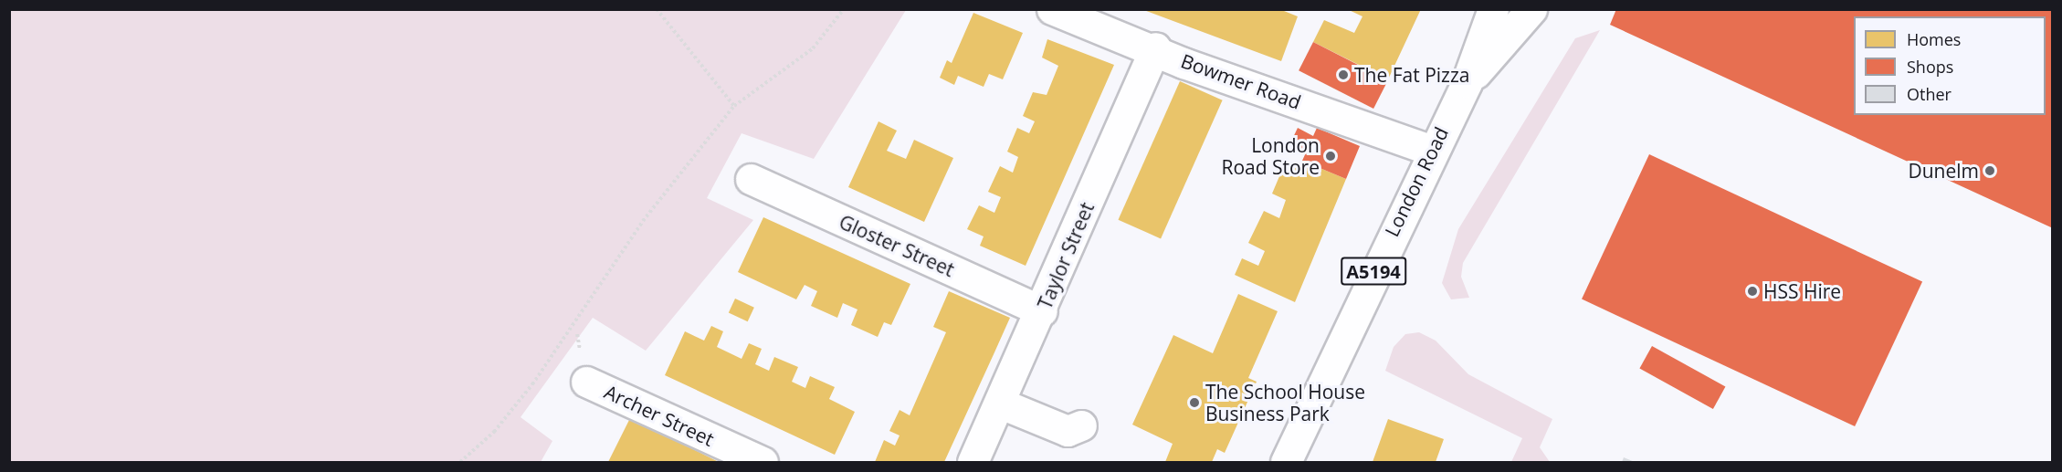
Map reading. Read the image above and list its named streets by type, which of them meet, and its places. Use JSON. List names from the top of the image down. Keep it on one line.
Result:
{"streets":{"street":["Bowmer Road","London Road","Gloster Street","Taylor Street","A5194","Archer Street"]},"crossings":[["Bowmer Road","London Road"],["Bowmer Road","Taylor Street"],["Gloster Street","Taylor Street"]],"places":["The Fat Pizza","London Road Store","Dunelm","HSS Hire","The School House Business Park"],"legend":["Homes","Shops","Other"]}
